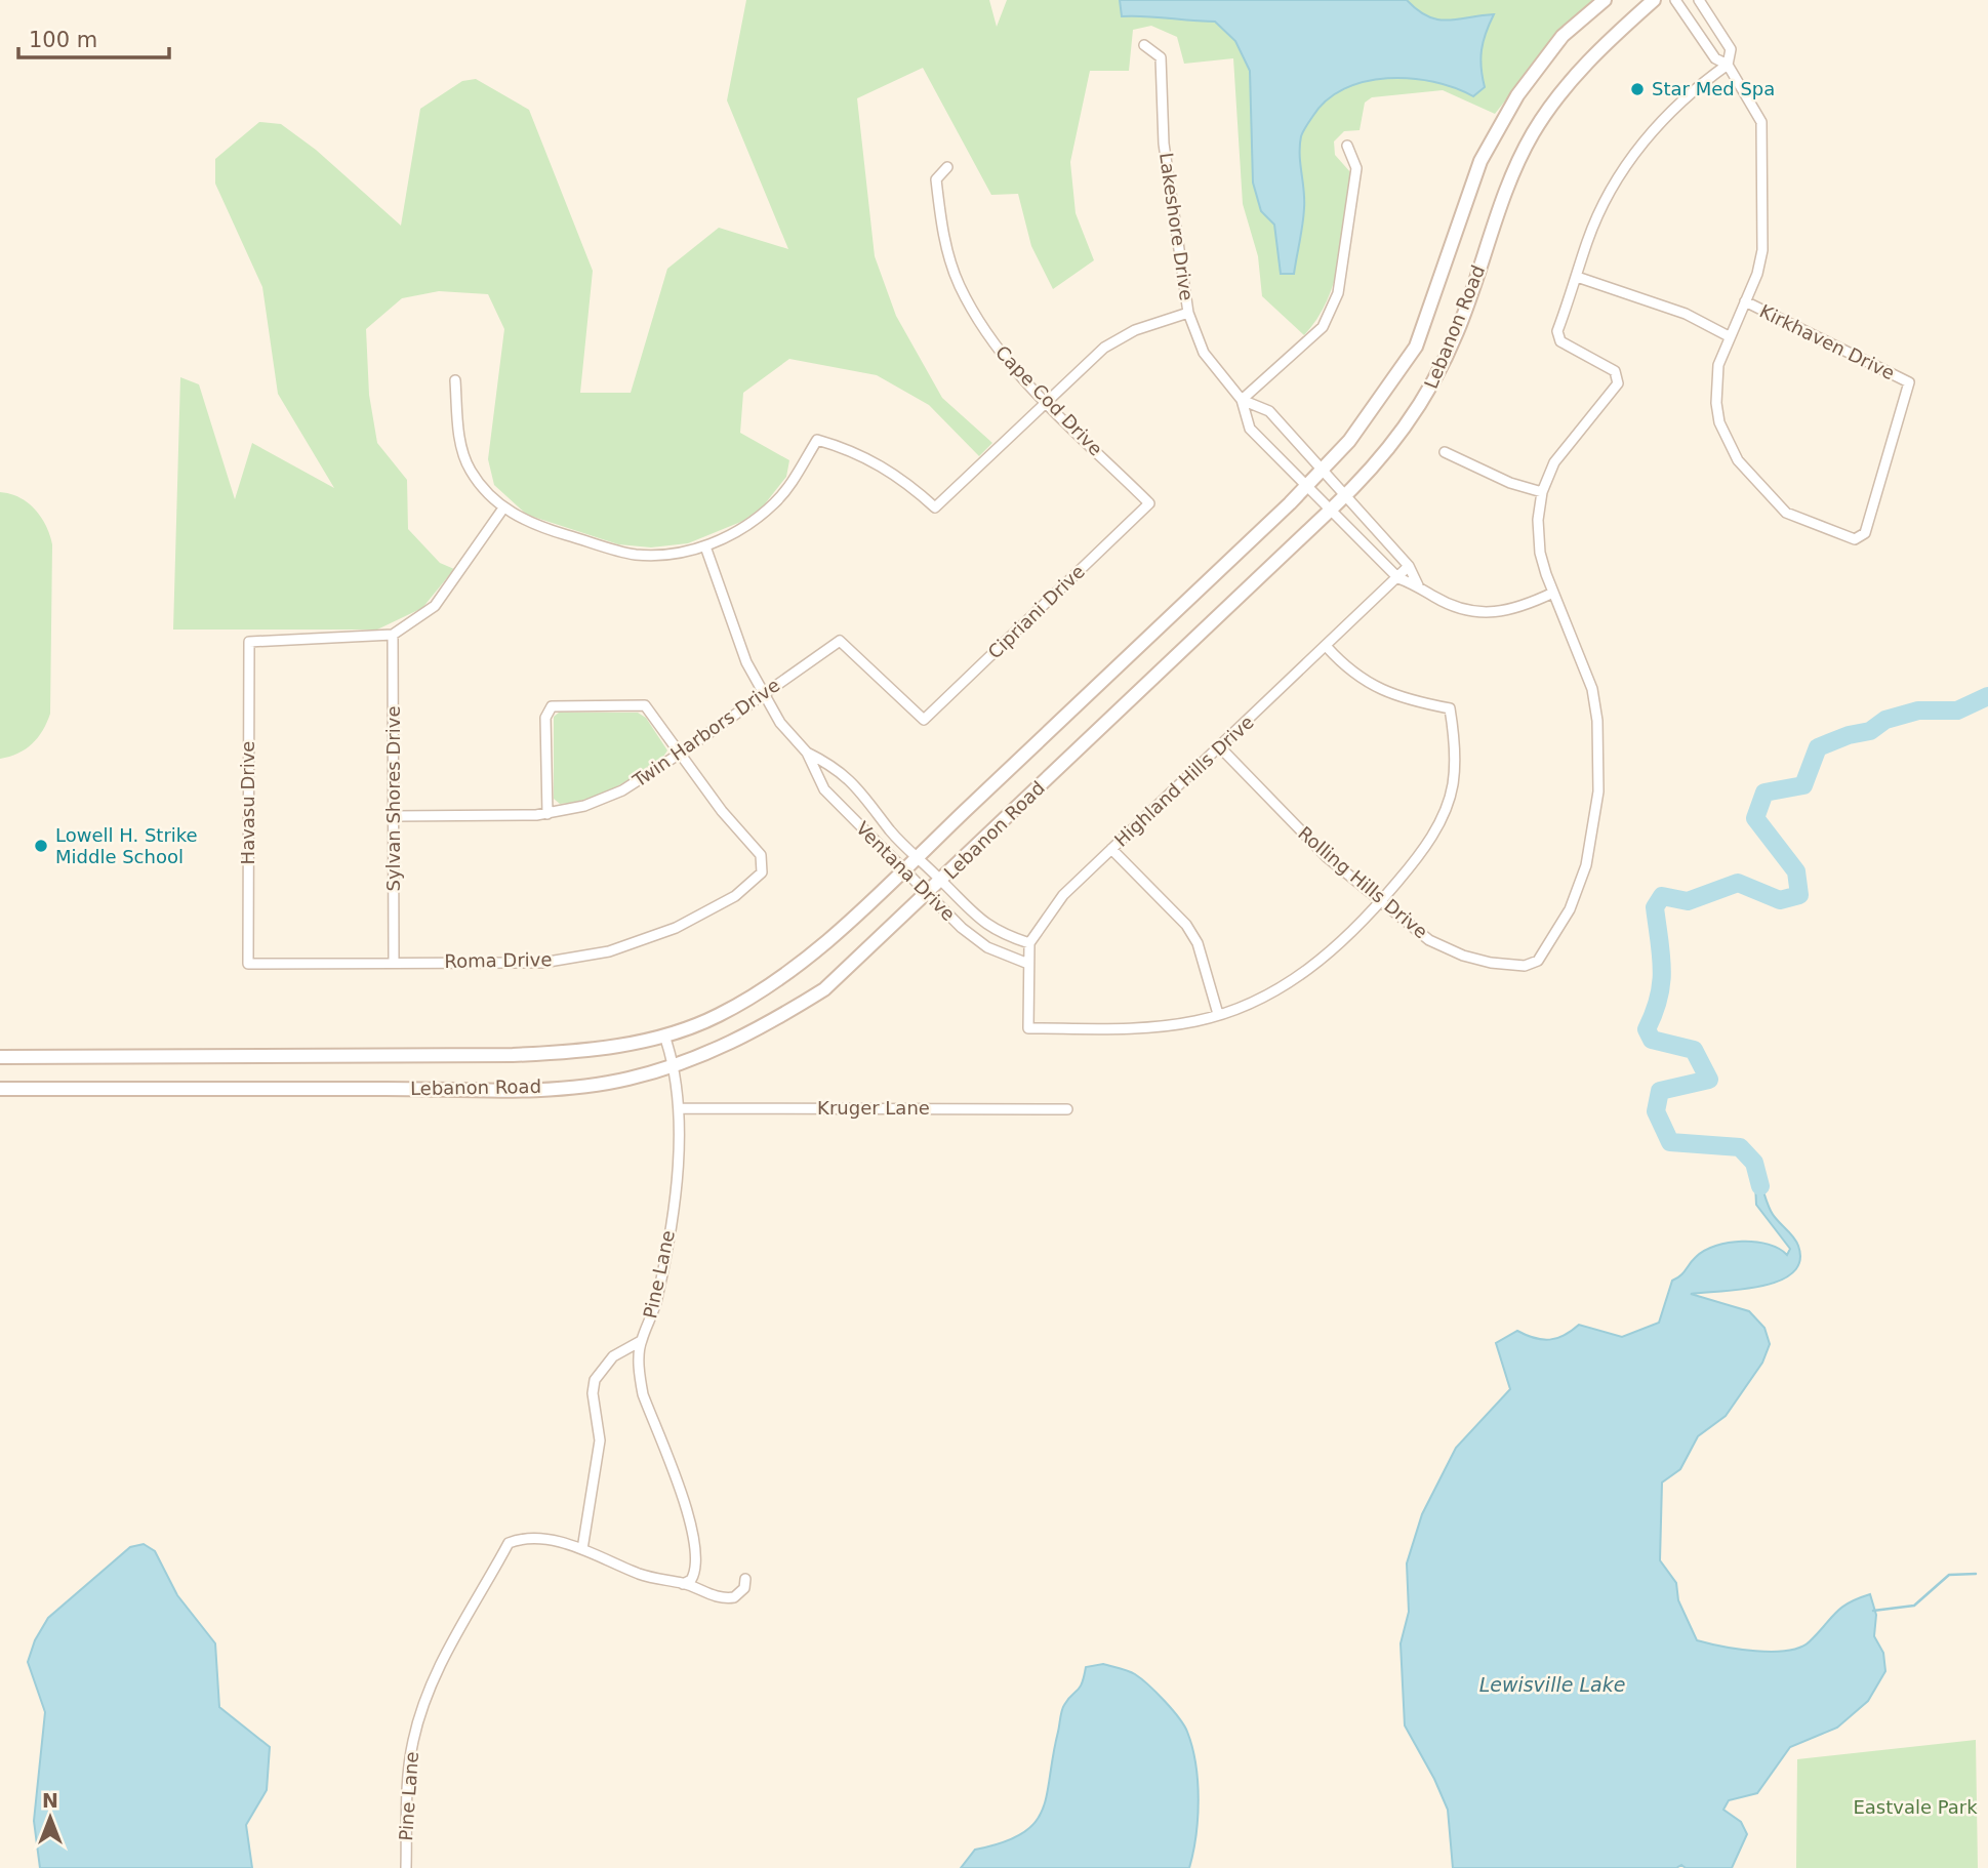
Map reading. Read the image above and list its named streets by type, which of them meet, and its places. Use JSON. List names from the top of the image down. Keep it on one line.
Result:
{"streets":{"main road":["Lebanon Road"],"street":["Lakeshore Drive","Kirkhaven Drive","Cape Cod Drive","Cipriani Drive","Twin Harbors Drive","Highland Hills Drive","Sylvan Shores Drive","Havasu Drive","Ventana Drive","Rolling Hills Drive","Roma Drive","Kruger Lane","Pine Lane"]},"crossings":[["Lakeshore Drive","Lebanon Road"],["Lakeshore Drive","Highland Hills Drive"],["Lakeshore Drive","Rolling Hills Drive"],["Lebanon Road","Ventana Drive"],["Lebanon Road","Pine Lane"],["Cape Cod Drive","Cipriani Drive"],["Cipriani Drive","Twin Harbors Drive"],["Twin Harbors Drive","Sylvan Shores Drive"],["Twin Harbors Drive","Ventana Drive"],["Twin Harbors Drive","Roma Drive"],["Highland Hills Drive","Ventana Drive"],["Highland Hills Drive","Rolling Hills Drive"],["Sylvan Shores Drive","Havasu Drive"],["Sylvan Shores Drive","Roma Drive"],["Havasu Drive","Roma Drive"],["Kruger Lane","Pine Lane"]],"water":["Lewisville Lake"],"parks":["Eastvale Park"],"places":["Star Med Spa","Lowell H. Strike Middle School"],"scale_bar":"100 m","north":"top"}
